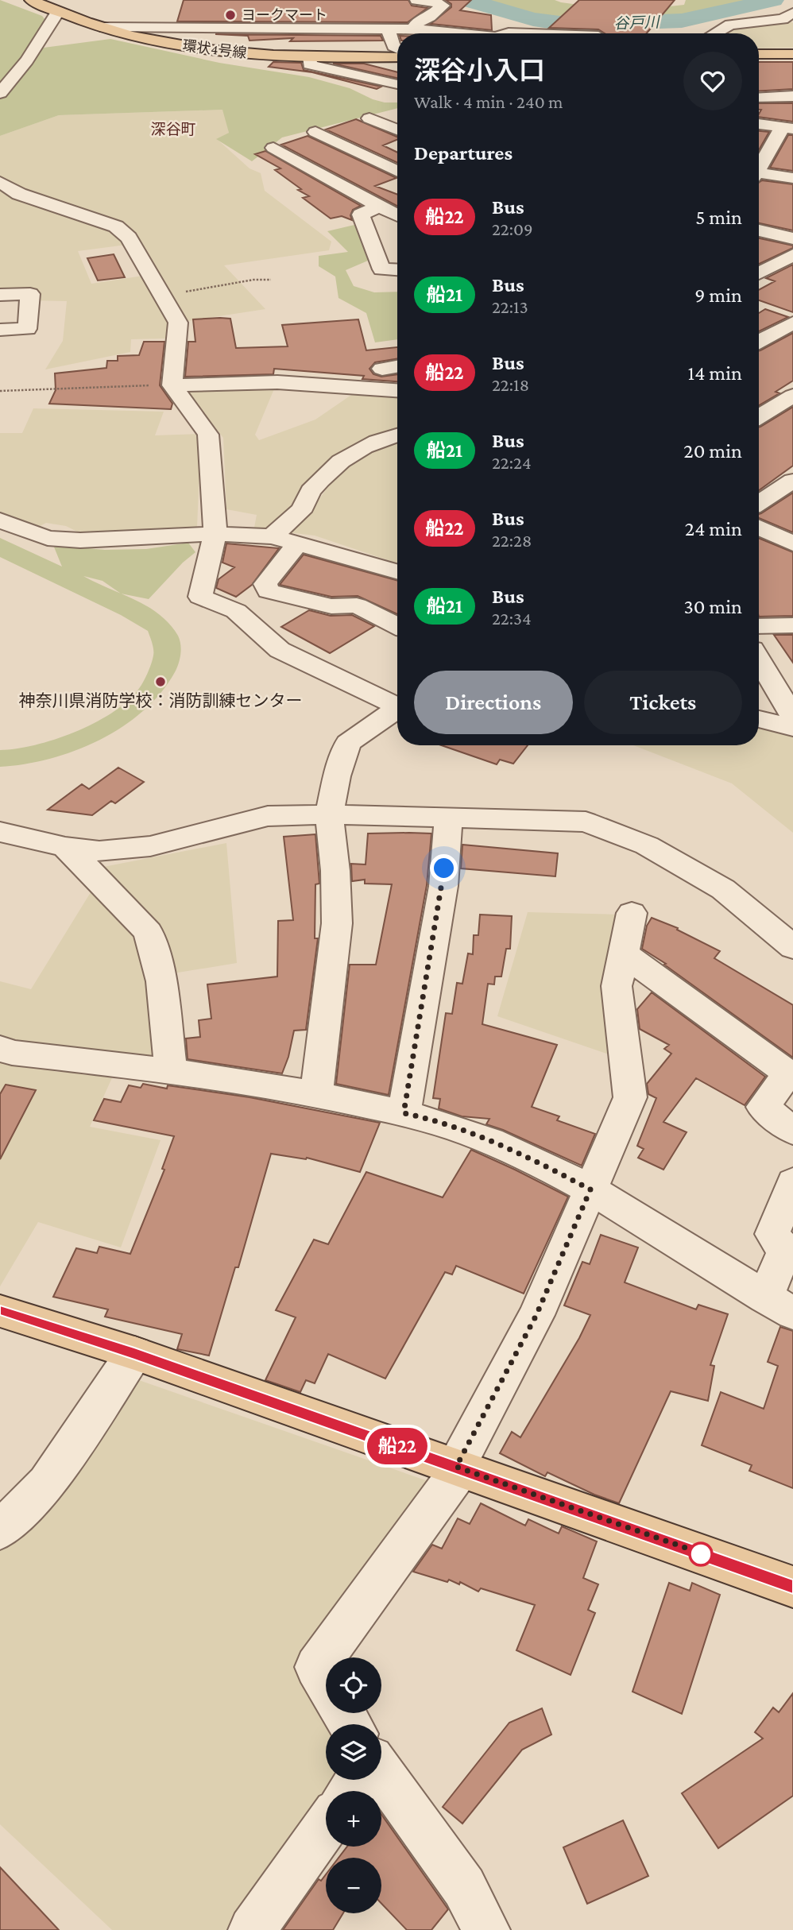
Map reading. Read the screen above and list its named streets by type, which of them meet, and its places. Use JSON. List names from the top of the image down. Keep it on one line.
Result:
{"streets":{"main road":["環状4号線"]},"districts":["深谷町"],"water":["谷戸川"],"places":["ヨークマート","神奈川県消防学校：消防訓練センター"],"lines":["bus line 船22"],"page":{"on_map":"船22","heading":[["深谷小入口","Walk · 4 min · 240 m"],"Departures"],"list":[{"mark":"船22","name":"Bus","note":"22:09","value":"5 min"},{"mark":"船21","name":"Bus","note":"22:13","value":"9 min"},{"mark":"船22","name":"Bus","note":"22:18","value":"14 min"},{"mark":"船21","name":"Bus","note":"22:24","value":"20 min"},{"mark":"船22","name":"Bus","note":"22:28","value":"24 min"},{"mark":"船21","name":"Bus","note":"22:34","value":"30 min"}],"buttons":["Directions","Tickets"],"map_buttons":["+","−"]}}
